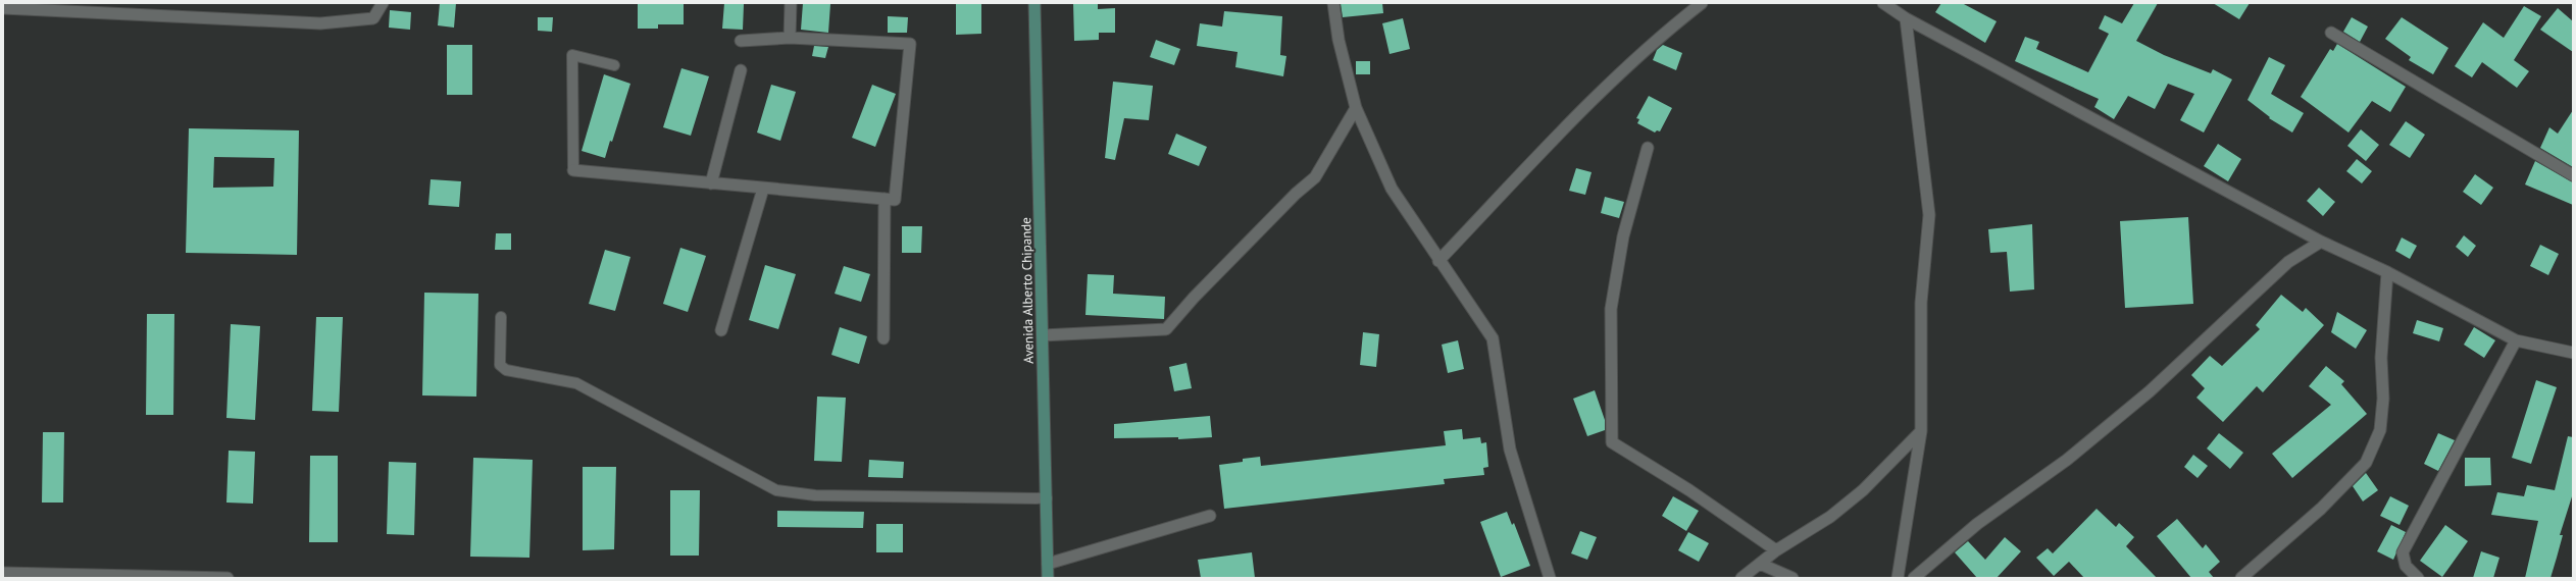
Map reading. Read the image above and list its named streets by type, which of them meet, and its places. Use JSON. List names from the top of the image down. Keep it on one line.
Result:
{"streets":{"main road":["Avenida Alberto Chipande"]}}
